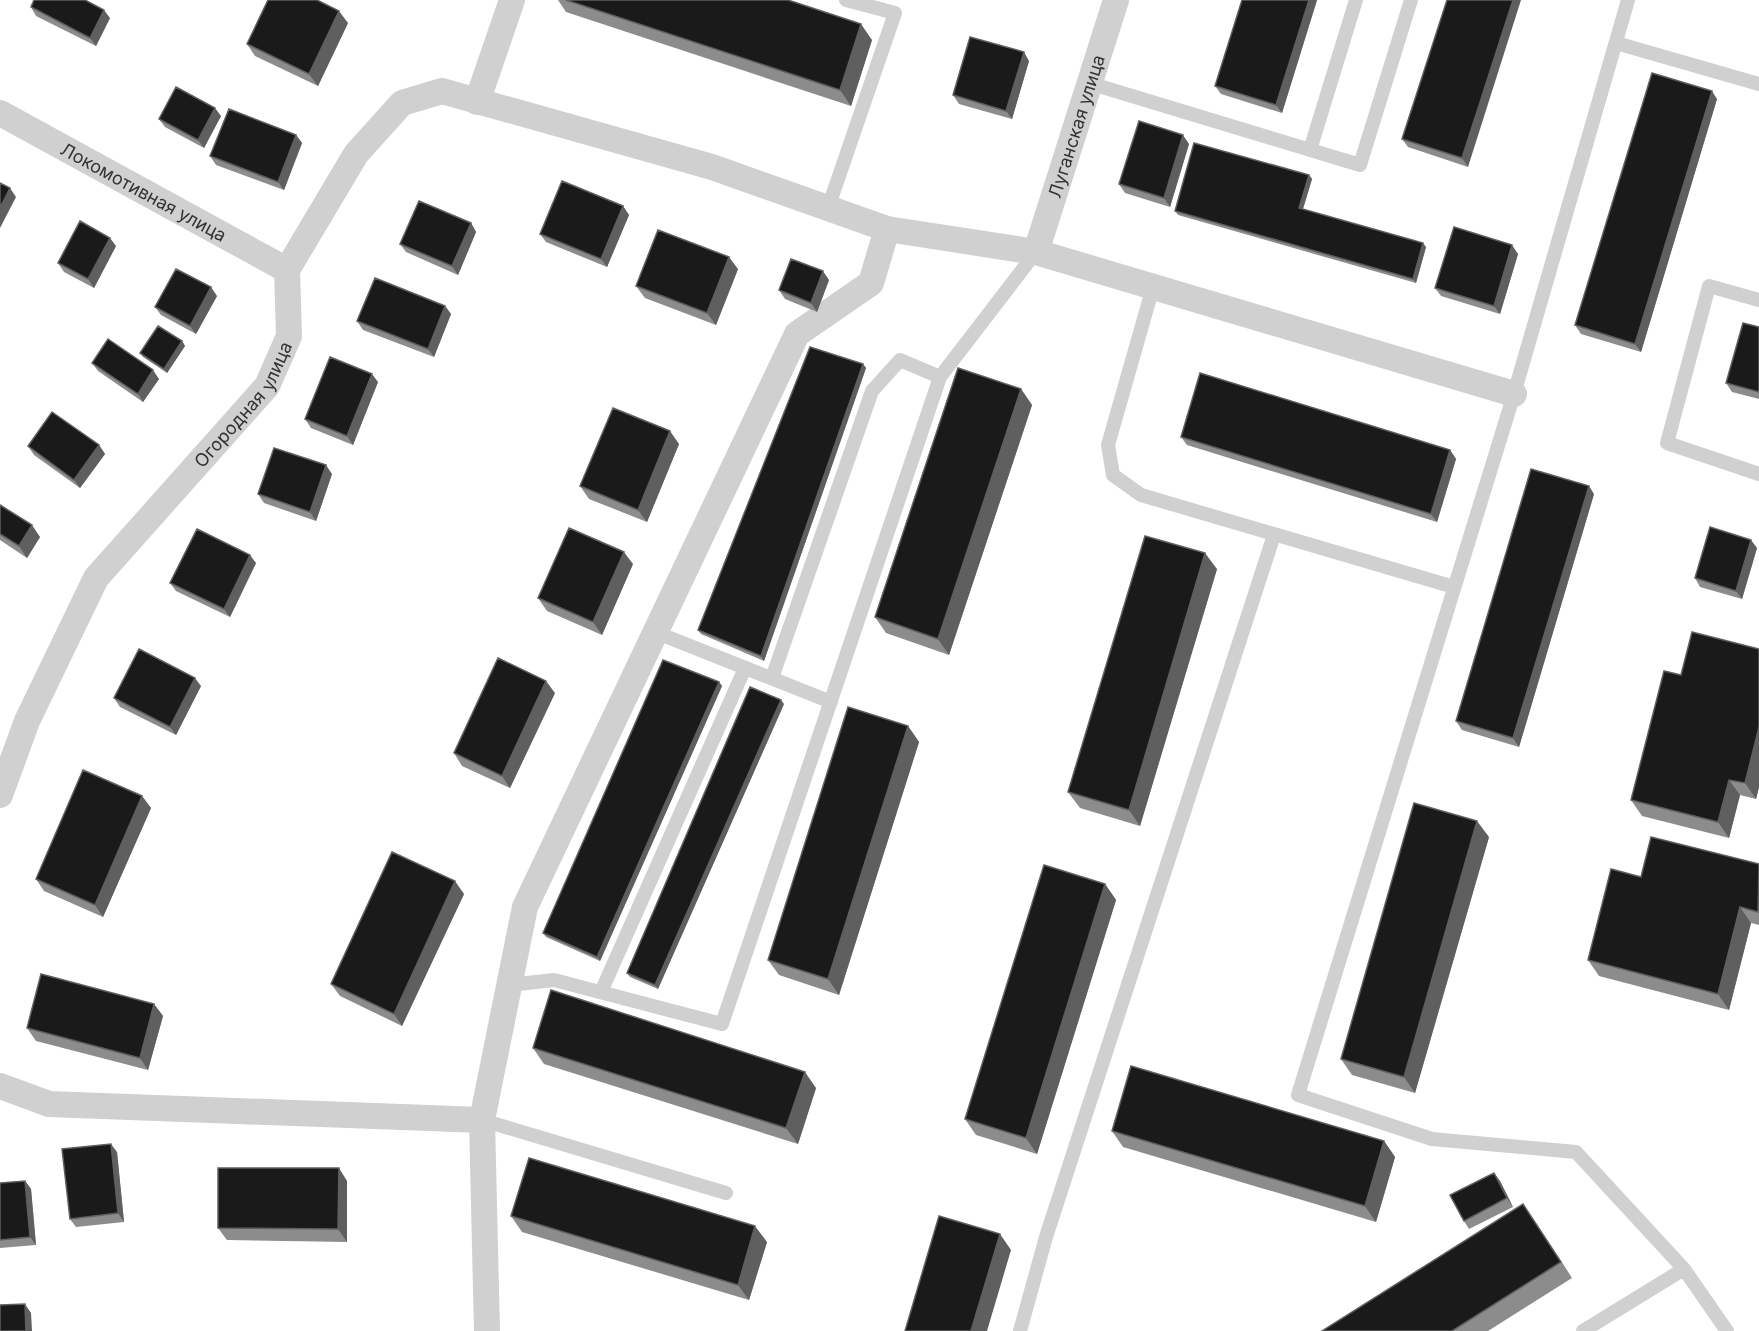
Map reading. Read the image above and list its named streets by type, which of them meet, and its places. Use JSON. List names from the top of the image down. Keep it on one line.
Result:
{"streets":{"street":["Луганская улица","Локомотивная улица","Огородная улица"]},"crossings":[["Локомотивная улица","Огородная улица"]]}
